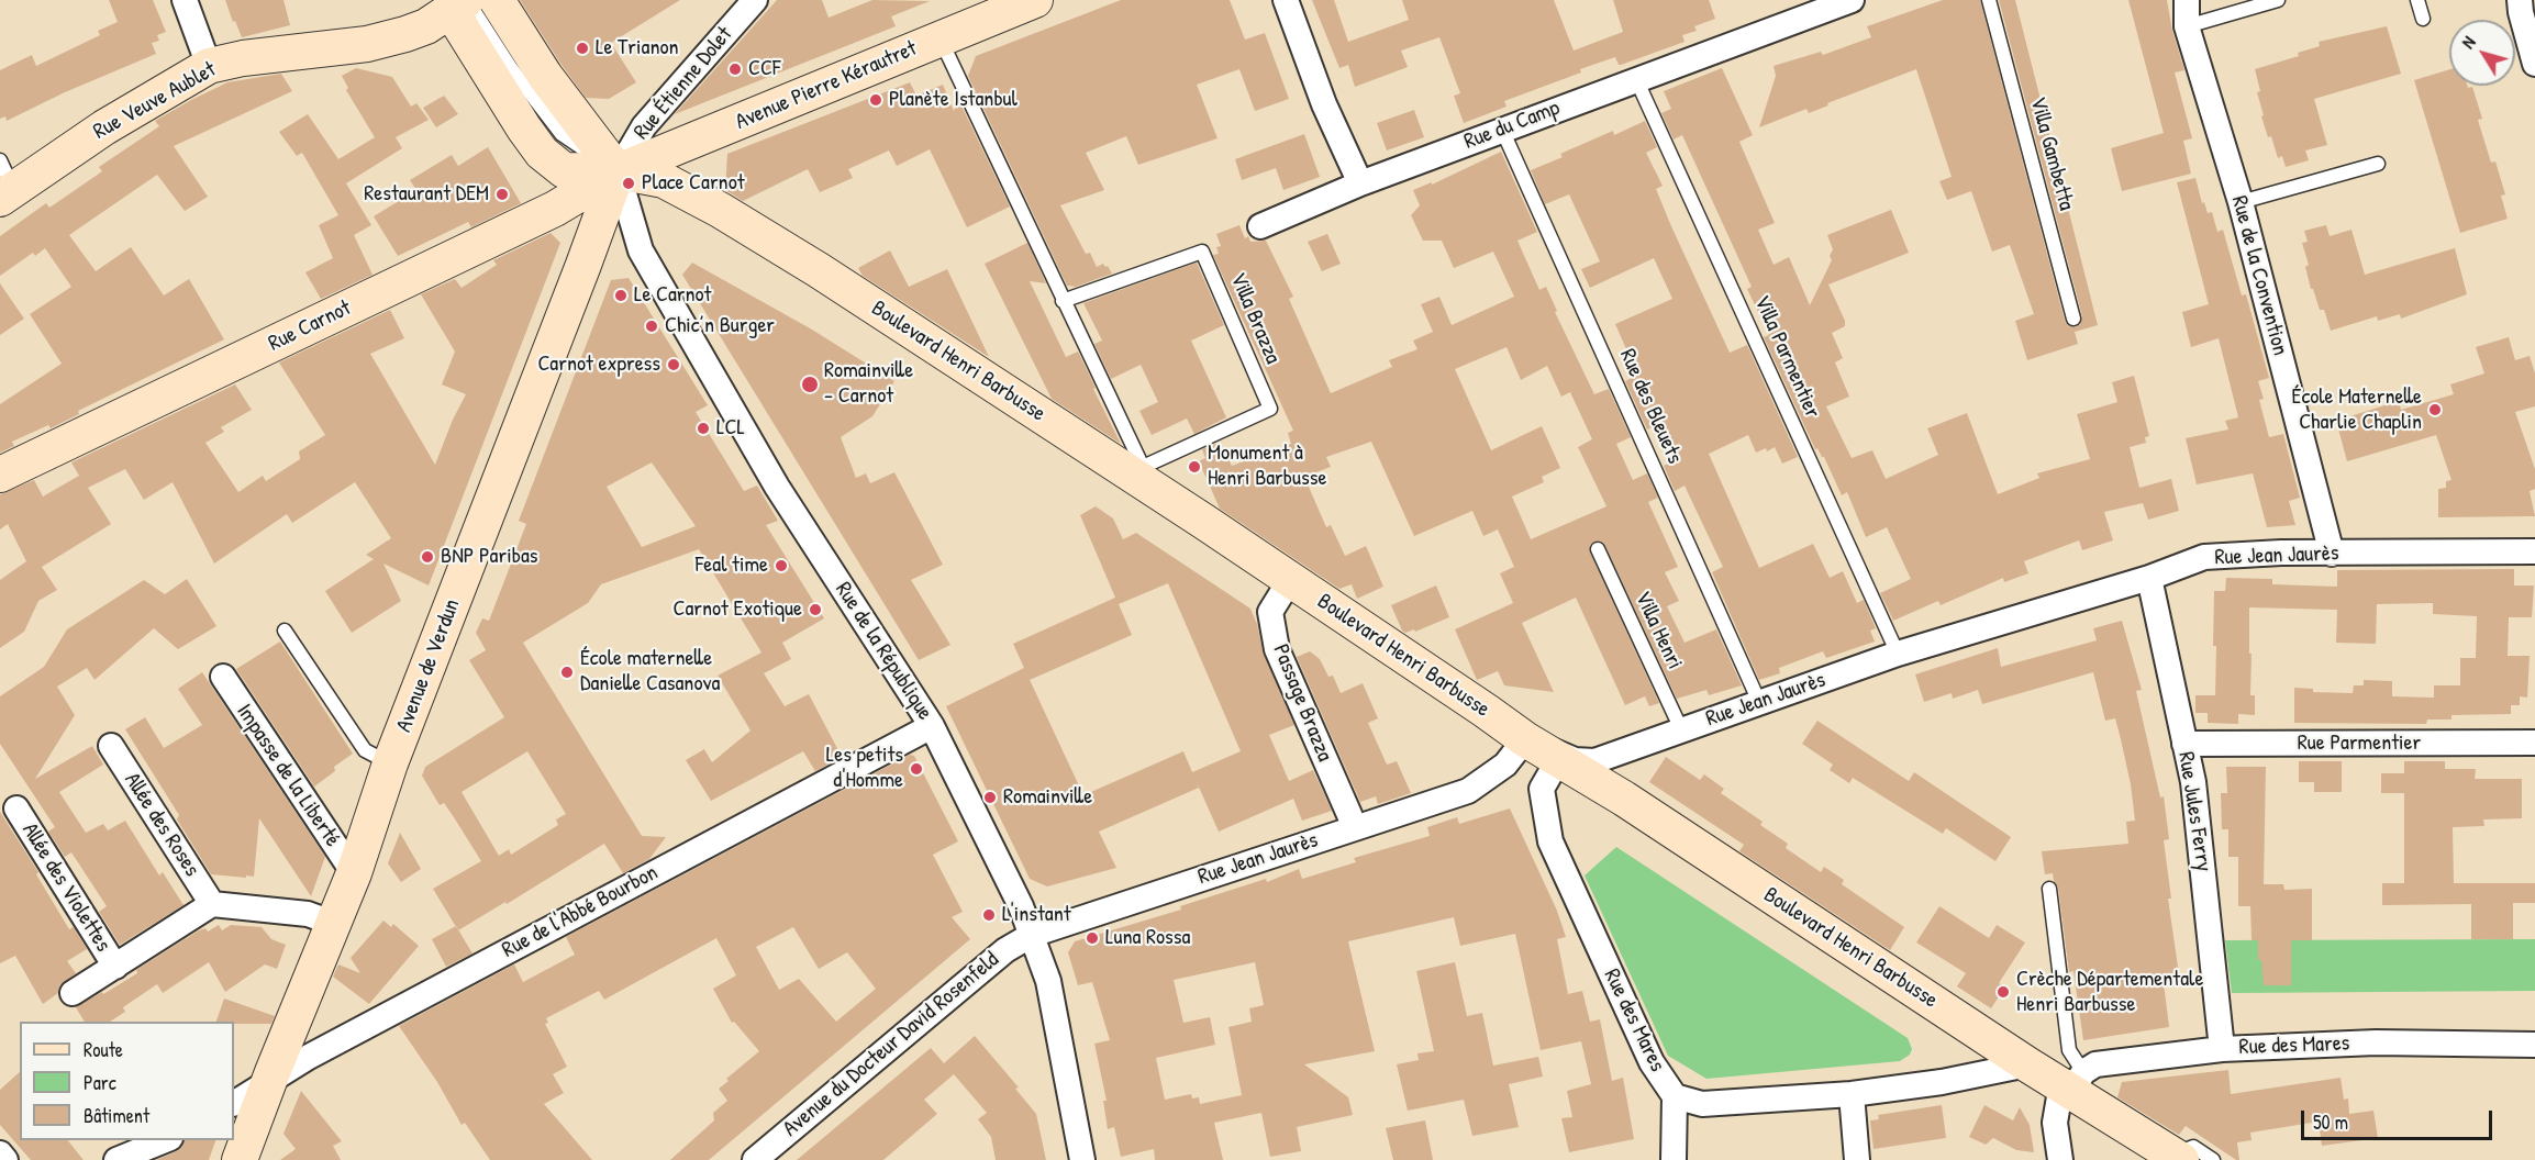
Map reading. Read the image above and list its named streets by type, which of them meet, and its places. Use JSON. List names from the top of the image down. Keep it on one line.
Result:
{"streets":{"street":["Rue Étienne Dolet","Avenue Pierre Kérautret","Rue Veuve Aublet","Rue du Camp","Rue de la Convention","Rue Carnot","Boulevard Henri Barbusse","Rue Jean Jaurès","Rue de la République","Avenue de Verdun","Passage Brazza","Rue Parmentier","Impasse de la Liberté","Rue Jules Ferry","Allée des Roses","Allée des Violettes","Rue de l'Abbé Bourbon","Rue des Mares","Avenue du Docteur David Rosenfeld"],"lane":["Villa Gambetta","Villa Brazza","Villa Parmentier","Rue des Bleuets","Villa Henri"]},"crossings":[["Rue Étienne Dolet","Avenue Pierre Kérautret"],["Rue Étienne Dolet","Rue Carnot"],["Rue Étienne Dolet","Boulevard Henri Barbusse"],["Rue Étienne Dolet","Rue de la République"],["Rue Étienne Dolet","Avenue de Verdun"],["Avenue Pierre Kérautret","Rue Carnot"],["Avenue Pierre Kérautret","Boulevard Henri Barbusse"],["Avenue Pierre Kérautret","Rue de la République"],["Avenue Pierre Kérautret","Avenue de Verdun"],["Rue du Camp","Villa Parmentier"],["Rue du Camp","Rue des Bleuets"],["Rue de la Convention","Rue Jean Jaurès"],["Villa Brazza","Boulevard Henri Barbusse"],["Rue Carnot","Boulevard Henri Barbusse"],["Rue Carnot","Rue de la République"],["Rue Carnot","Avenue de Verdun"],["Villa Parmentier","Rue Jean Jaurès"],["Boulevard Henri Barbusse","Rue Jean Jaurès"],["Boulevard Henri Barbusse","Rue de la République"],["Boulevard Henri Barbusse","Avenue de Verdun"],["Boulevard Henri Barbusse","Passage Brazza"],["Boulevard Henri Barbusse","Rue des Mares"],["Rue des Bleuets","Rue Jean Jaurès"],["Rue Jean Jaurès","Villa Henri"],["Rue Jean Jaurès","Rue de la République"],["Rue Jean Jaurès","Passage Brazza"],["Rue Jean Jaurès","Rue Jules Ferry"],["Rue Jean Jaurès","Avenue du Docteur David Rosenfeld"],["Rue de la République","Avenue de Verdun"],["Rue de la République","Rue de l'Abbé Bourbon"],["Rue de la République","Avenue du Docteur David Rosenfeld"],["Avenue de Verdun","Impasse de la Liberté"],["Avenue de Verdun","Rue de l'Abbé Bourbon"],["Rue Parmentier","Rue Jules Ferry"],["Rue Jules Ferry","Rue des Mares"]],"places":["Le Trianon","CCF","Planète Istanbul","Place Carnot","Restaurant DEM","Le Carnot","Chic’n Burger","Carnot express","Romainville - Carnot","École Maternelle Charlie Chaplin","LCL","Monument à Henri Barbusse","BNP Paribas","Feal time","Carnot Exotique","École maternelle Danielle Casanova","Les petits d'Homme","Romainville","L'instant","Luna Rossa","Crèche Départementale Henri Barbusse"],"legend":["Route","Parc","Bâtiment"],"scale_bar":"50 m","north":"top left"}
